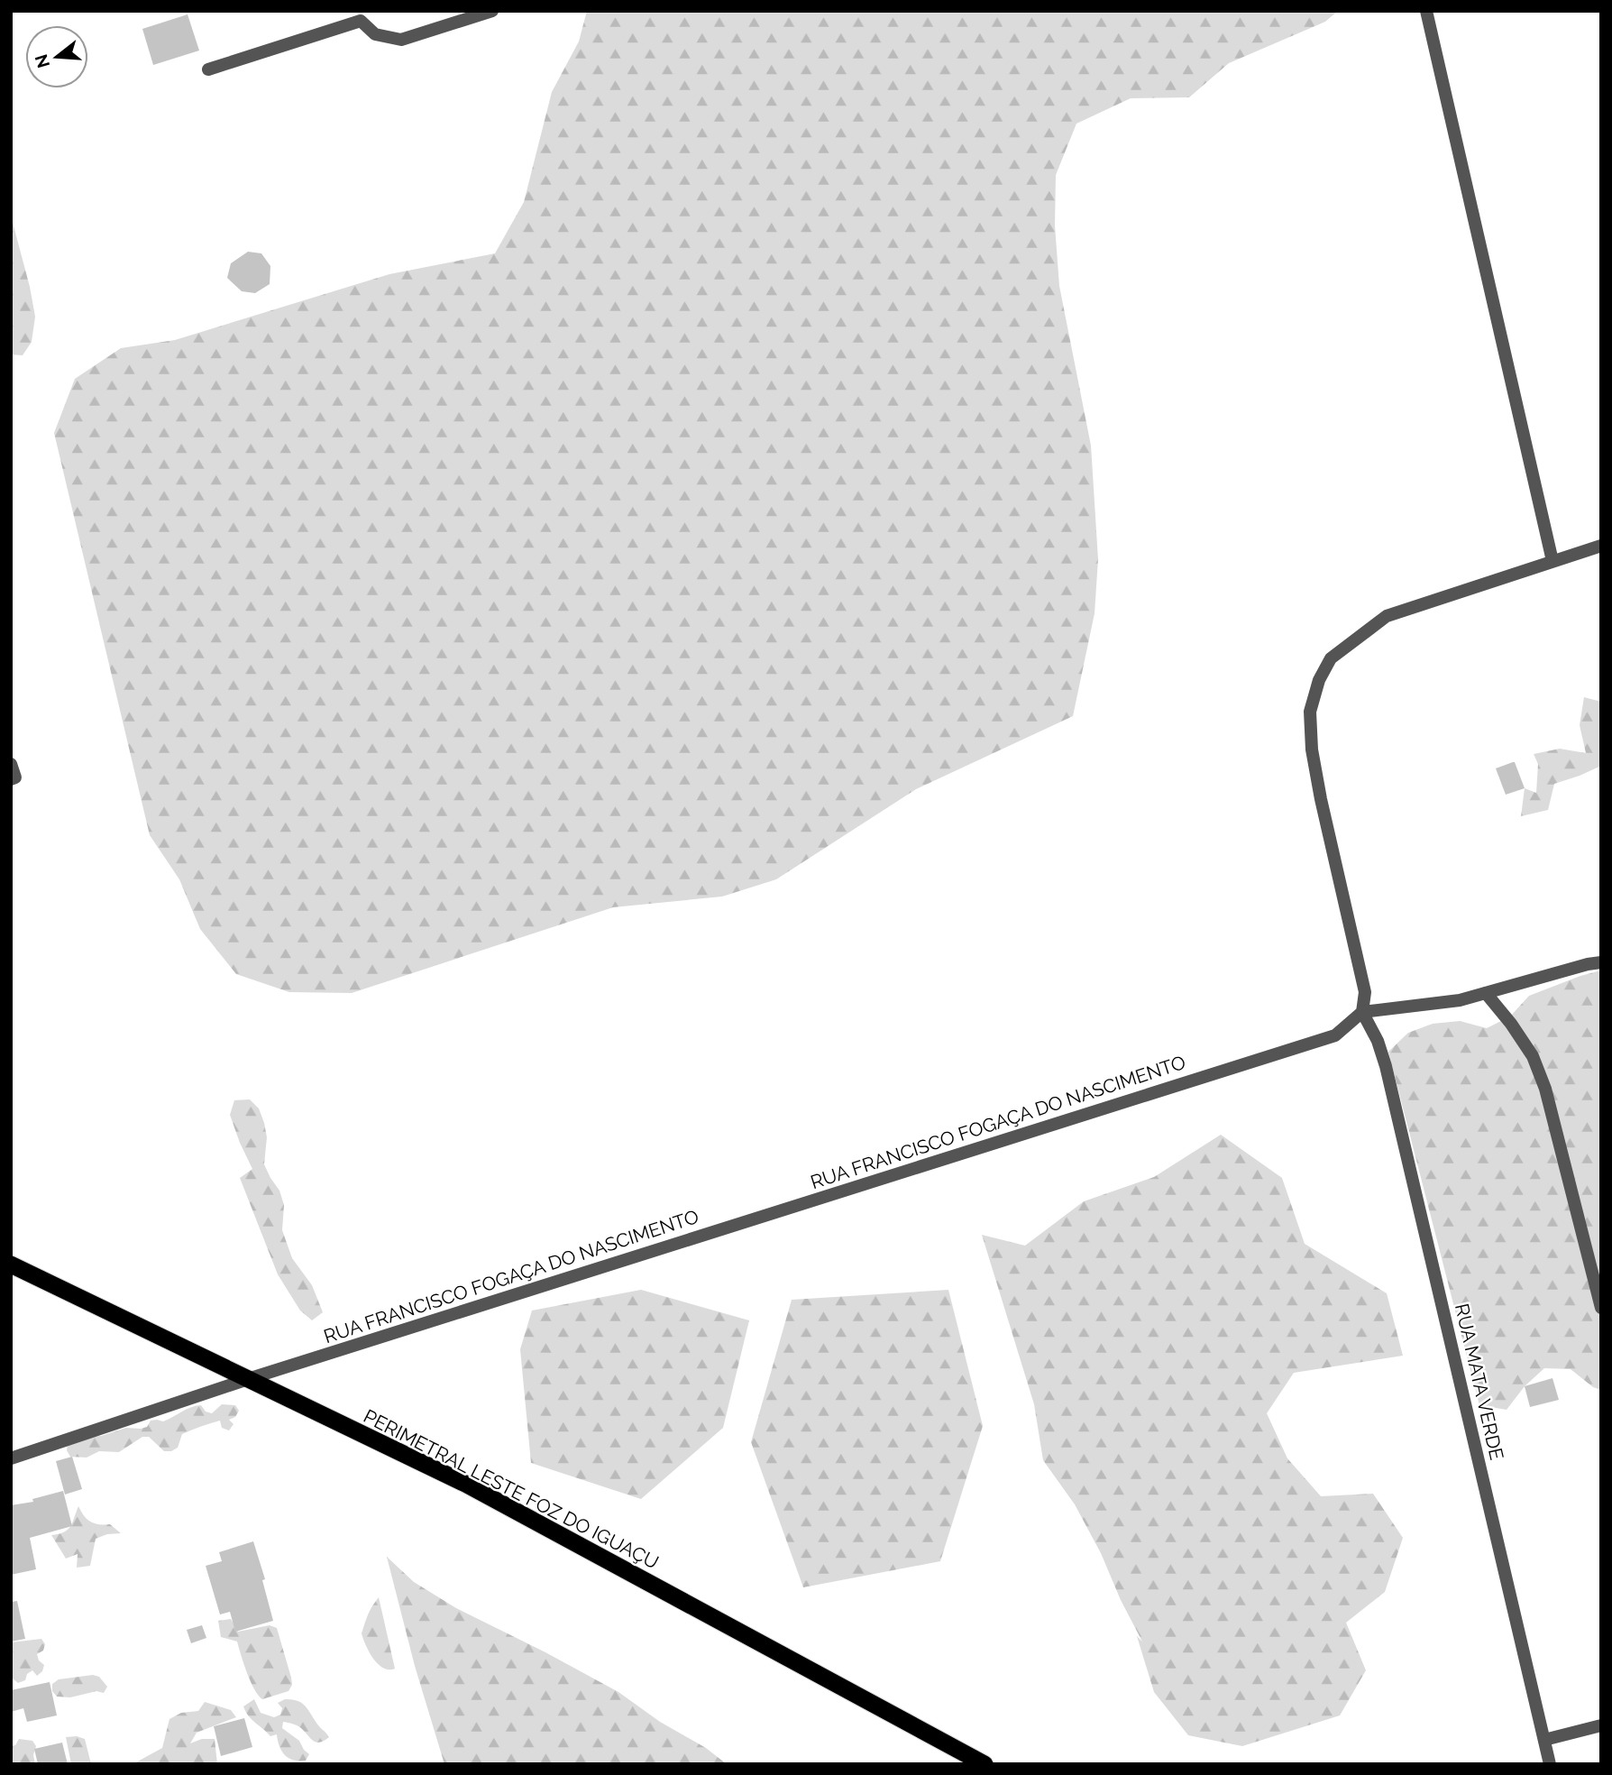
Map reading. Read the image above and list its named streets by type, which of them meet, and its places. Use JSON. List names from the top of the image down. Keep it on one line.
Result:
{"streets":{"highway":["PERIMETRAL LESTE FOZ DO IGUAÇU"],"street":["RUA FRANCISCO FOGAÇA DO NASCIMENTO","RUA MATA VERDE"]},"crossings":[["RUA FRANCISCO FOGAÇA DO NASCIMENTO","RUA MATA VERDE"],["RUA FRANCISCO FOGAÇA DO NASCIMENTO","PERIMETRAL LESTE FOZ DO IGUAÇU"]],"north":"left"}
